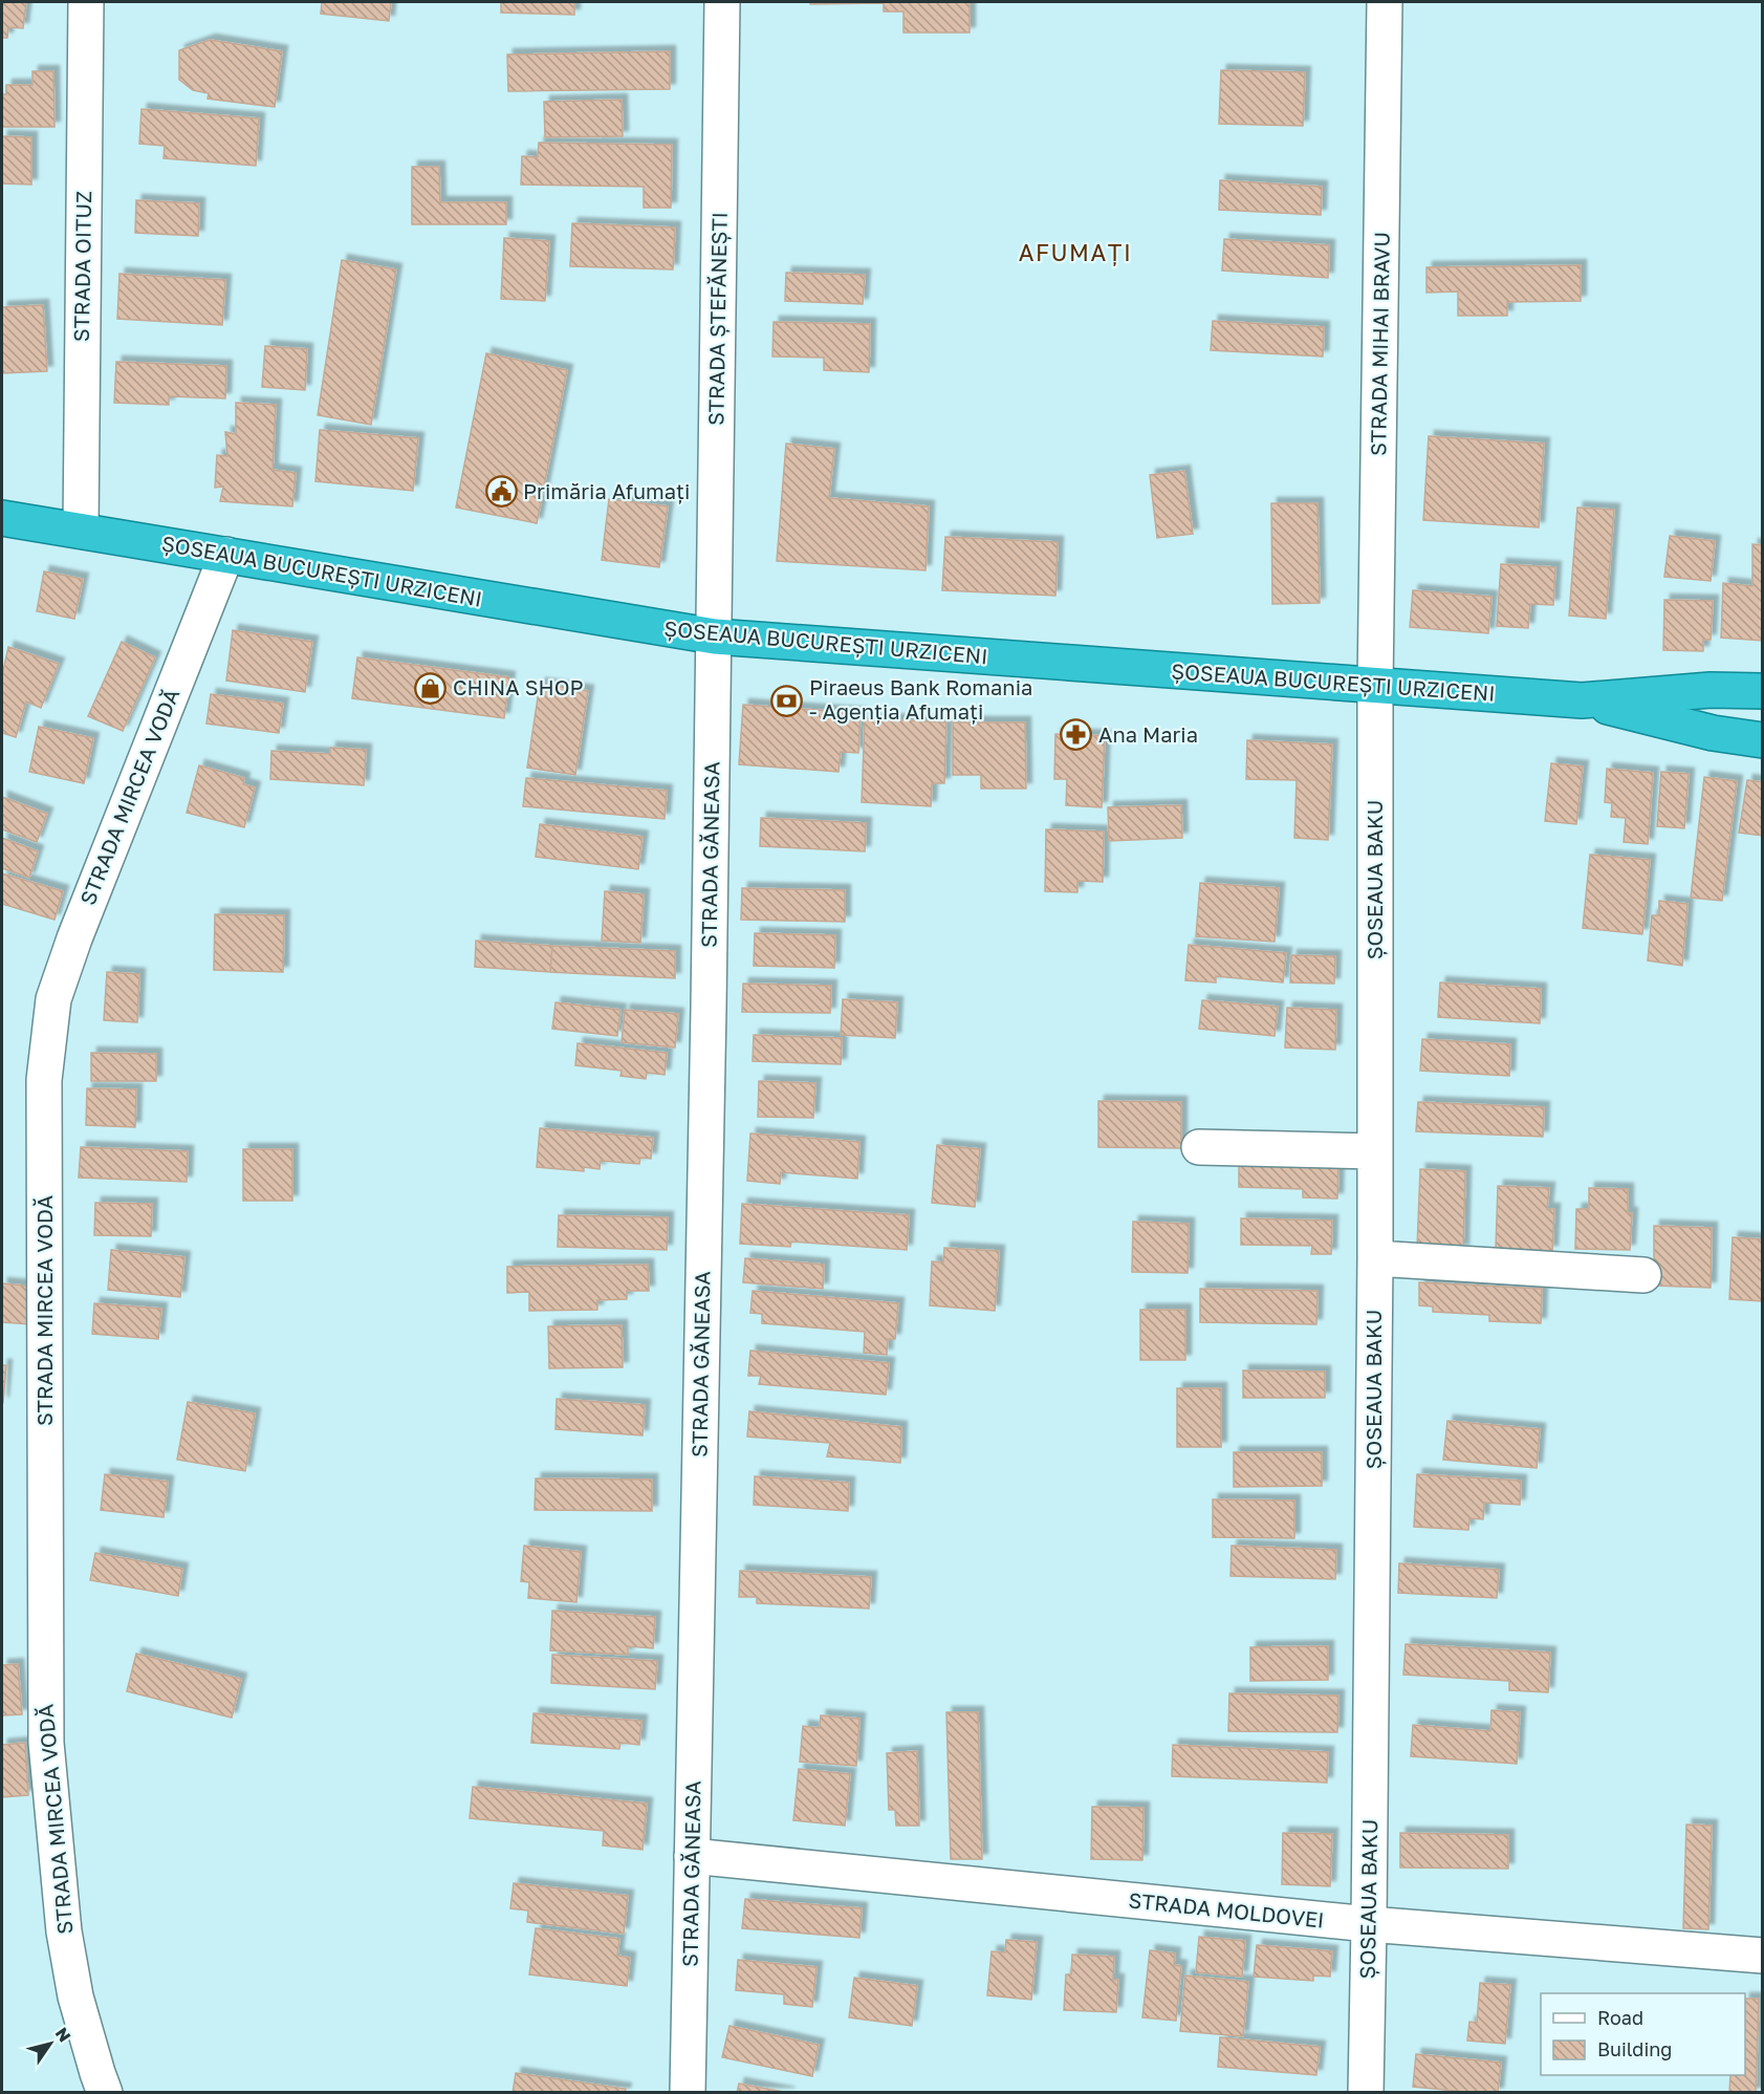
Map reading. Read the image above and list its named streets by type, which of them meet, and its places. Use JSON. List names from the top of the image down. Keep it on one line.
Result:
{"streets":{"highway":["ȘOSEAUA BUCUREȘTI URZICENI"],"street":["STRADA OITUZ","STRADA ȘTEFĂNEȘTI","STRADA MIHAI BRAVU","STRADA MIRCEA VODĂ","STRADA GĂNEASA","ȘOSEAUA BAKU","STRADA MOLDOVEI"]},"crossings":[["STRADA OITUZ","ȘOSEAUA BUCUREȘTI URZICENI"],["STRADA ȘTEFĂNEȘTI","ȘOSEAUA BUCUREȘTI URZICENI"],["STRADA ȘTEFĂNEȘTI","STRADA GĂNEASA"],["STRADA MIHAI BRAVU","ȘOSEAUA BUCUREȘTI URZICENI"],["STRADA MIHAI BRAVU","ȘOSEAUA BAKU"],["ȘOSEAUA BUCUREȘTI URZICENI","STRADA MIRCEA VODĂ"],["ȘOSEAUA BUCUREȘTI URZICENI","STRADA GĂNEASA"],["ȘOSEAUA BUCUREȘTI URZICENI","ȘOSEAUA BAKU"],["STRADA GĂNEASA","STRADA MOLDOVEI"],["ȘOSEAUA BAKU","STRADA MOLDOVEI"]],"districts":["AFUMAȚI"],"places":{"public building":["Primăria Afumați"],"shop":["CHINA SHOP"],"bank":["Piraeus Bank Romania - Agenția Afumați"],"pharmacy":["Ana Maria"]},"legend":["Road","Building"],"north":"top right"}
